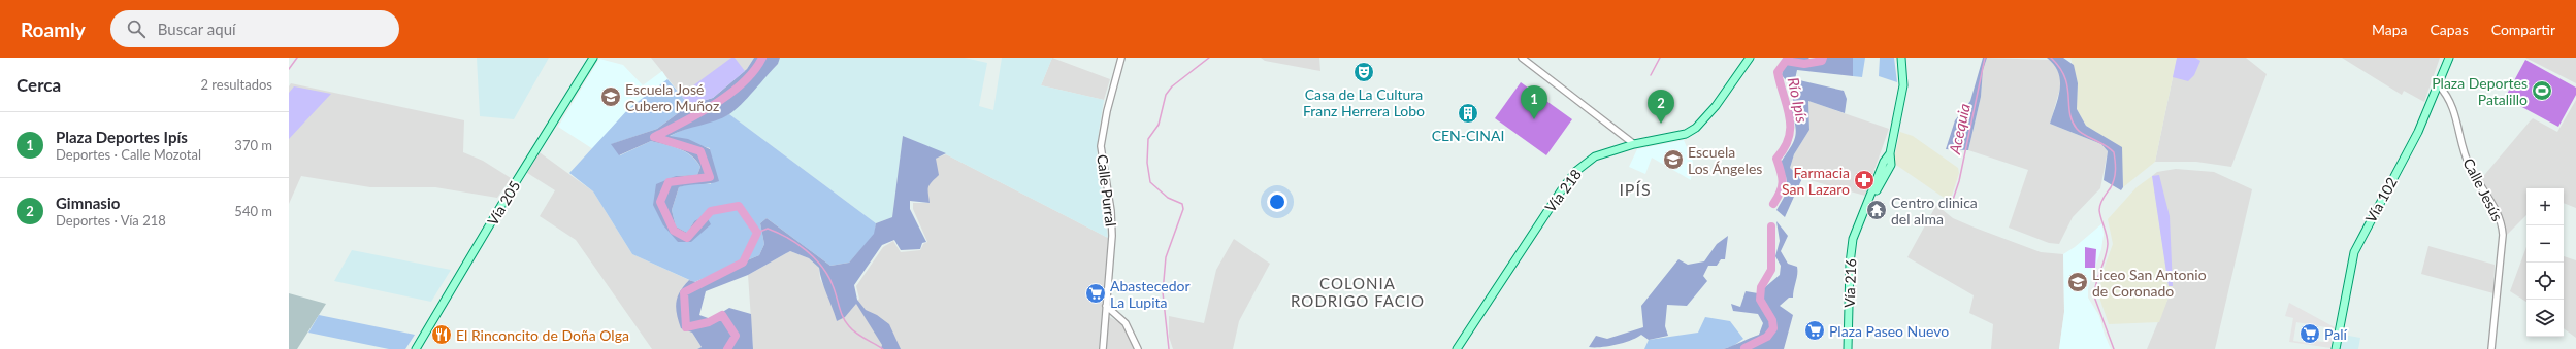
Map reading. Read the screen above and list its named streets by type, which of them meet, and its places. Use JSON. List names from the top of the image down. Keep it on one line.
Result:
{"streets":{"main road":["Vía 218","Vía 102","Vía 205","Vía 216"],"street":["Calle Jesús","Calle Purral"]},"crossings":[["Calle Jesús","Vía 102"]],"districts":["IPÍS","COLONIA RODRIGO FACIO"],"water":["Río Ipís","Acequia"],"places":{"theatre":["Casa de La Cultura Franz Herrera Lobo"],"sports":["Plaza Deportes Patalillo"],"school or university":["Escuela José Cubero Muñoz","Escuela Los Ángeles","Liceo San Antonio de Coronado"],"building":["CEN-CINAI"],"pharmacy":["Farmacia San Lazaro"],"temple":["Centro clinica del alma"],"supermarket":["Abastecedor La Lupita","Plaza Paseo Nuevo","Palí"],"restaurant":["El Rinconcito de Doña Olga"]},"page":{"header":"Roamly","search":"Buscar aquí","nav":["Mapa","Capas","Compartir"],"heading":["Cerca","2 resultados"],"pins":["1","2"],"list":[{"mark":"1","name":"Plaza Deportes Ipís","note":"Deportes · Calle Mozotal","value":"370 m"},{"mark":"2","name":"Gimnasio","note":"Deportes · Vía 218","value":"540 m"}],"map_buttons":["+","−"]}}
